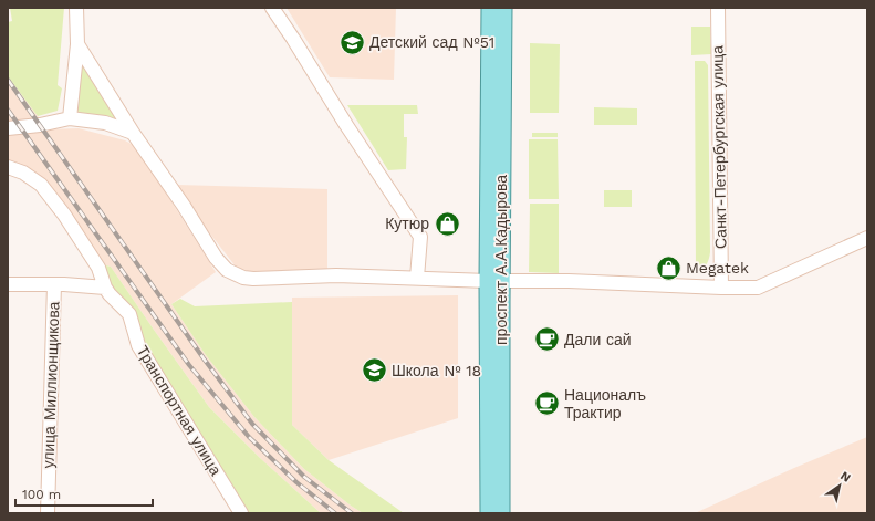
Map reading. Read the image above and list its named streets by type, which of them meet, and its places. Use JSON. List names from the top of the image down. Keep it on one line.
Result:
{"streets":{"main road":["проспект А.А.Кадырова"],"street":["Санкт-Петербургская улица","улица Миллионщикова","Транспортная улица"]},"places":{"school or university":["Детский сад №51","Школа № 18"],"shop":["Кутюр","Megatek"],"cafe":["Дали сай","Националъ Трактир"]},"scale_bar":"100 m","north":"top right"}
